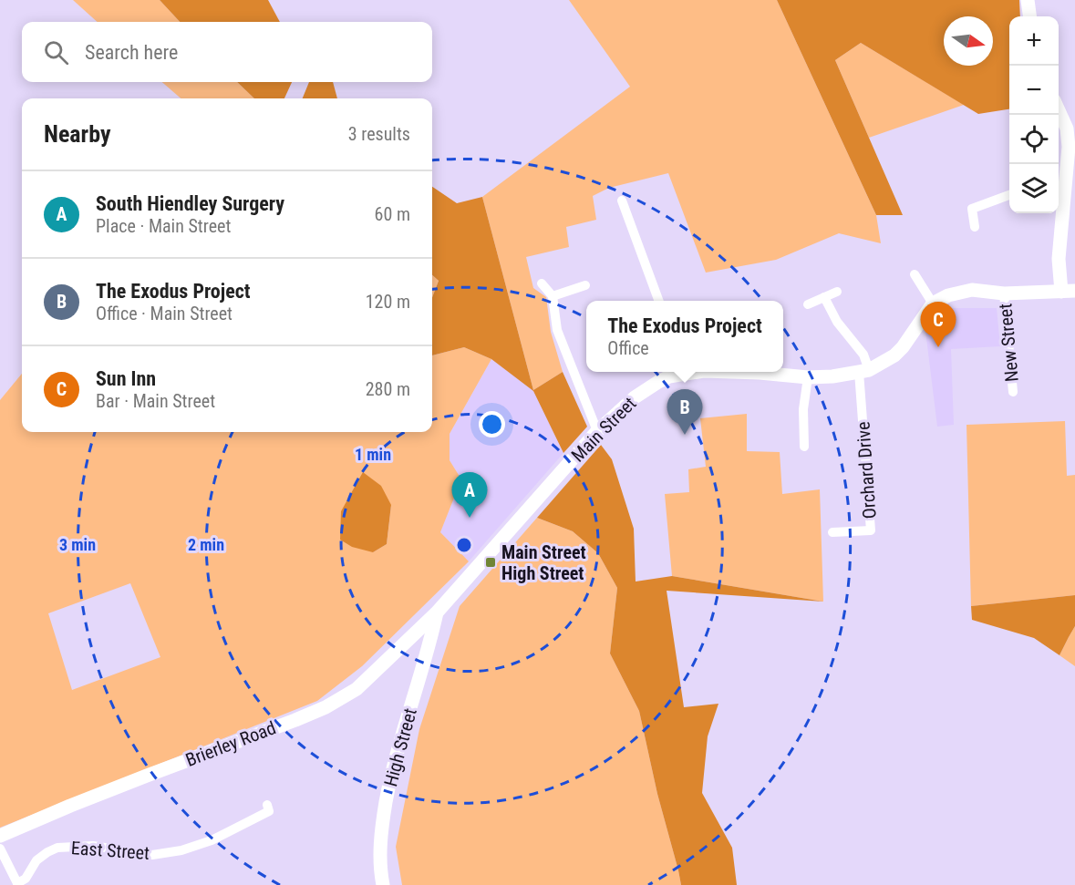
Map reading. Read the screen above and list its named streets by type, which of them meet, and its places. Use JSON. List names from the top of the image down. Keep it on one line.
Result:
{"streets":{"street":["New Street","Main Street","Orchard Drive","Brierley Road","High Street","East Street"]},"crossings":[["Main Street","Orchard Drive"],["Main Street","Brierley Road"],["Main Street","High Street"],["Brierley Road","High Street"]],"places":{"transit":["Main Street High Street"]},"north":"right","page":{"map_buttons":["+","−"],"search":"Search here","heading":["Nearby","3 results"],"list":[{"mark":"A","name":"South Hiendley Surgery","note":"Place · Main Street","value":"60 m"},{"mark":"B","name":"The Exodus Project","note":"Office · Main Street","value":"120 m"},{"mark":"C","name":"Sun Inn","note":"Bar · Main Street","value":"280 m"}],"popup":["The Exodus Project","Office"],"pins":["C","B","A"]},"rings":["1 min","2 min","3 min"]}
